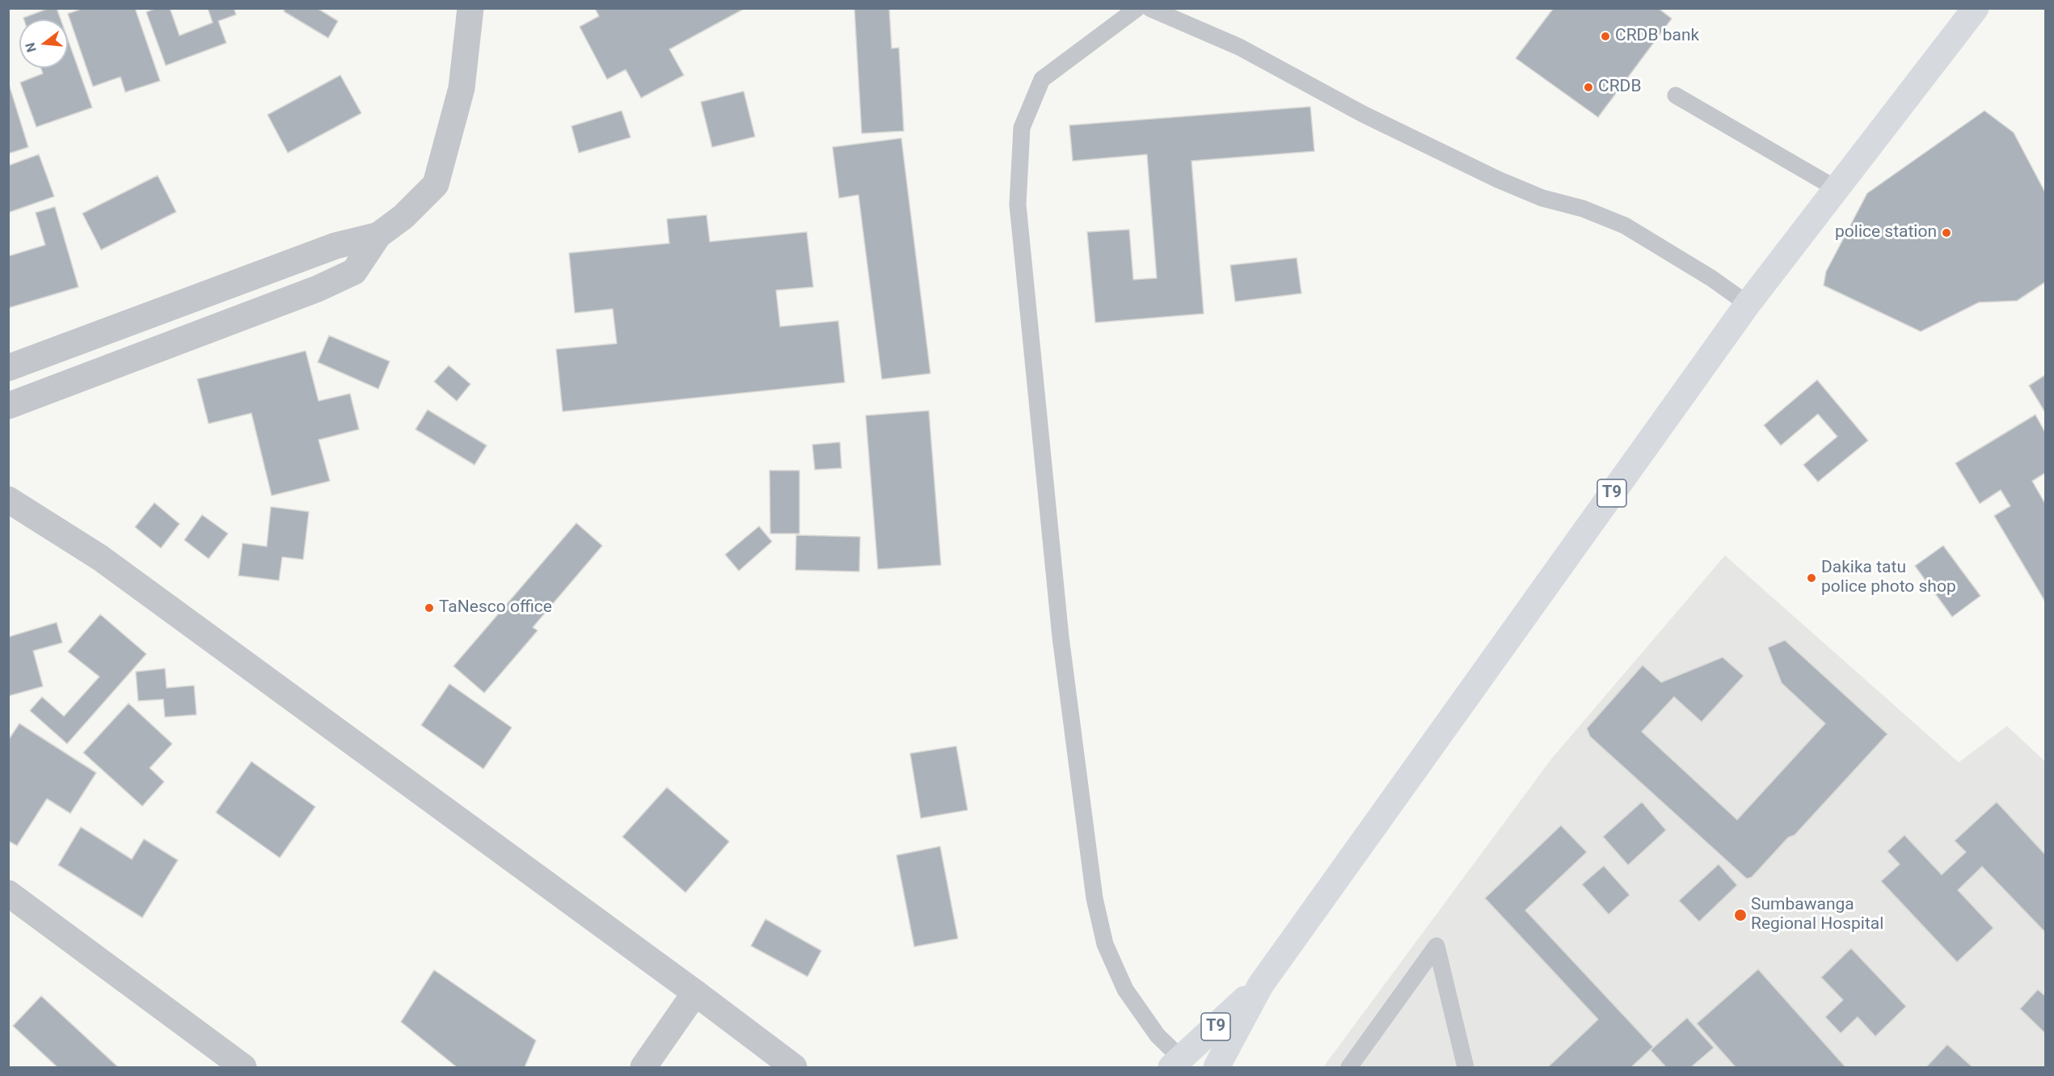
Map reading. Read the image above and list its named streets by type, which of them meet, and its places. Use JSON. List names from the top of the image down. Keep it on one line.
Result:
{"streets":{"highway":["T9"]},"places":["CRDB bank","CRDB","police station","Dakika tatu police photo shop","TaNesco office","Sumbawanga Regional Hospital"],"north":"left"}
